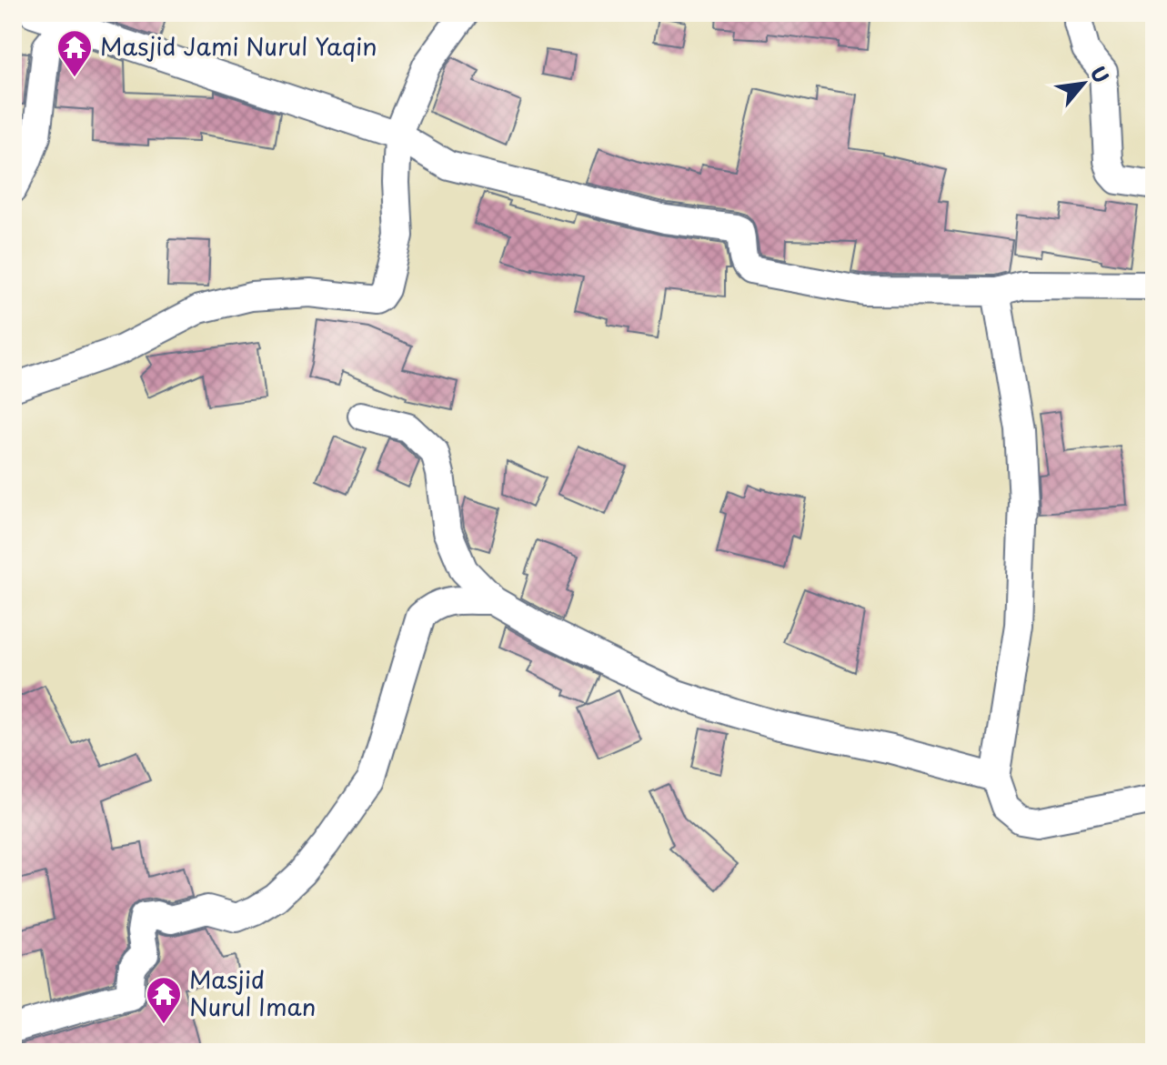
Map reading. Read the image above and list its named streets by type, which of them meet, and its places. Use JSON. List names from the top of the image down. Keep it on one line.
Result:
{"places":{"temple":["Masjid Jami Nurul Yaqin","Masjid Nurul Iman"]},"north":"top right"}
